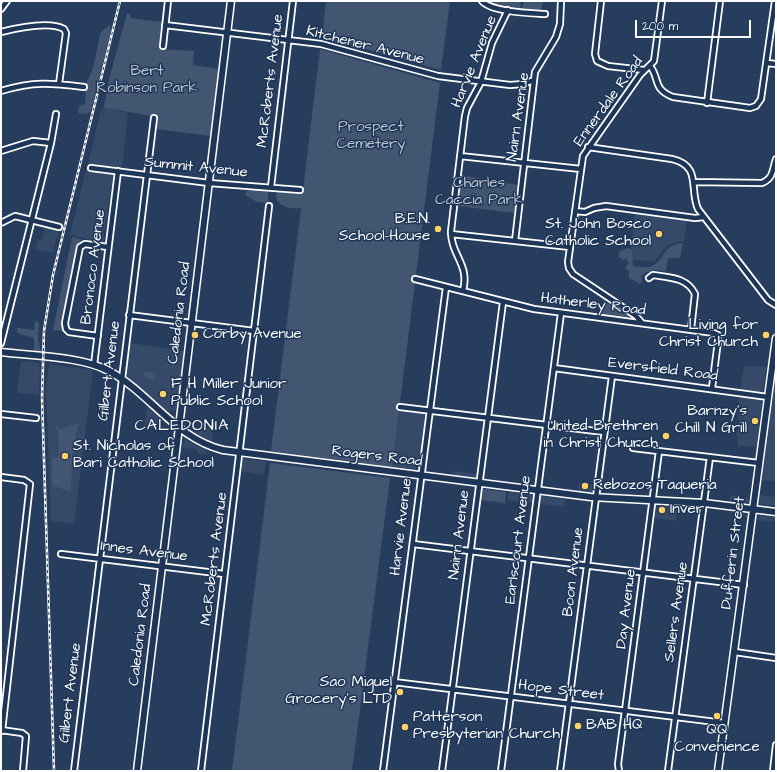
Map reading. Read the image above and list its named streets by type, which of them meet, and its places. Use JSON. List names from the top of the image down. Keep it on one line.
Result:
{"streets":{"street":["Kitchener Avenue","Harvie Avenue","McRoberts Avenue","Ennerdale Road","Nairn Avenue","Summit Avenue","Bronoco Avenue","Hatherley Road","Caledonia Road","Eversfield Road","Gilbert Avenue","Rogers Road","Earlscourt Avenue","Innes Avenue","Dufferin Street","Boon Avenue","Day Avenue","Sellers Avenue","Hope Street"]},"crossings":[["Kitchener Avenue","Harvie Avenue"],["Kitchener Avenue","McRoberts Avenue"],["Kitchener Avenue","Nairn Avenue"],["Kitchener Avenue","Caledonia Road"],["Harvie Avenue","Hatherley Road"],["Harvie Avenue","Rogers Road"],["Harvie Avenue","Hope Street"],["McRoberts Avenue","Summit Avenue"],["McRoberts Avenue","Rogers Road"],["McRoberts Avenue","Innes Avenue"],["Ennerdale Road","Hatherley Road"],["Nairn Avenue","Hatherley Road"],["Nairn Avenue","Rogers Road"],["Nairn Avenue","Hope Street"],["Summit Avenue","Bronoco Avenue"],["Summit Avenue","Caledonia Road"],["Summit Avenue","Gilbert Avenue"],["Bronoco Avenue","Rogers Road"],["Hatherley Road","Eversfield Road"],["Hatherley Road","Earlscourt Avenue"],["Caledonia Road","Rogers Road"],["Caledonia Road","Innes Avenue"],["Eversfield Road","Earlscourt Avenue"],["Eversfield Road","Dufferin Street"],["Eversfield Road","Boon Avenue"],["Gilbert Avenue","Rogers Road"],["Gilbert Avenue","Innes Avenue"],["Rogers Road","Earlscourt Avenue"],["Rogers Road","Dufferin Street"],["Rogers Road","Boon Avenue"],["Rogers Road","Day Avenue"],["Rogers Road","Sellers Avenue"],["Earlscourt Avenue","Hope Street"],["Dufferin Street","Hope Street"],["Boon Avenue","Hope Street"],["Day Avenue","Hope Street"],["Sellers Avenue","Hope Street"]],"districts":["CALEDONIA"],"parks":["Bert Robinson Park","Prospect Cemetery","Charles Caccia Park"],"places":["B.E.N. School-House","St. John Bosco Catholic School","Corby Avenue","Living for Christ Church","F H Miller Junior Public School","Barnzy's Chill N Grill","United Brethren in Christ Church","St. Nicholas of Bari Catholic School","Rebozos Taqueria","Inver","Sao Miguel Grocery's LTD","QQ Convenience","BAB HQ","Patterson Presbyterian Church"],"scale_bar":"200 m"}
